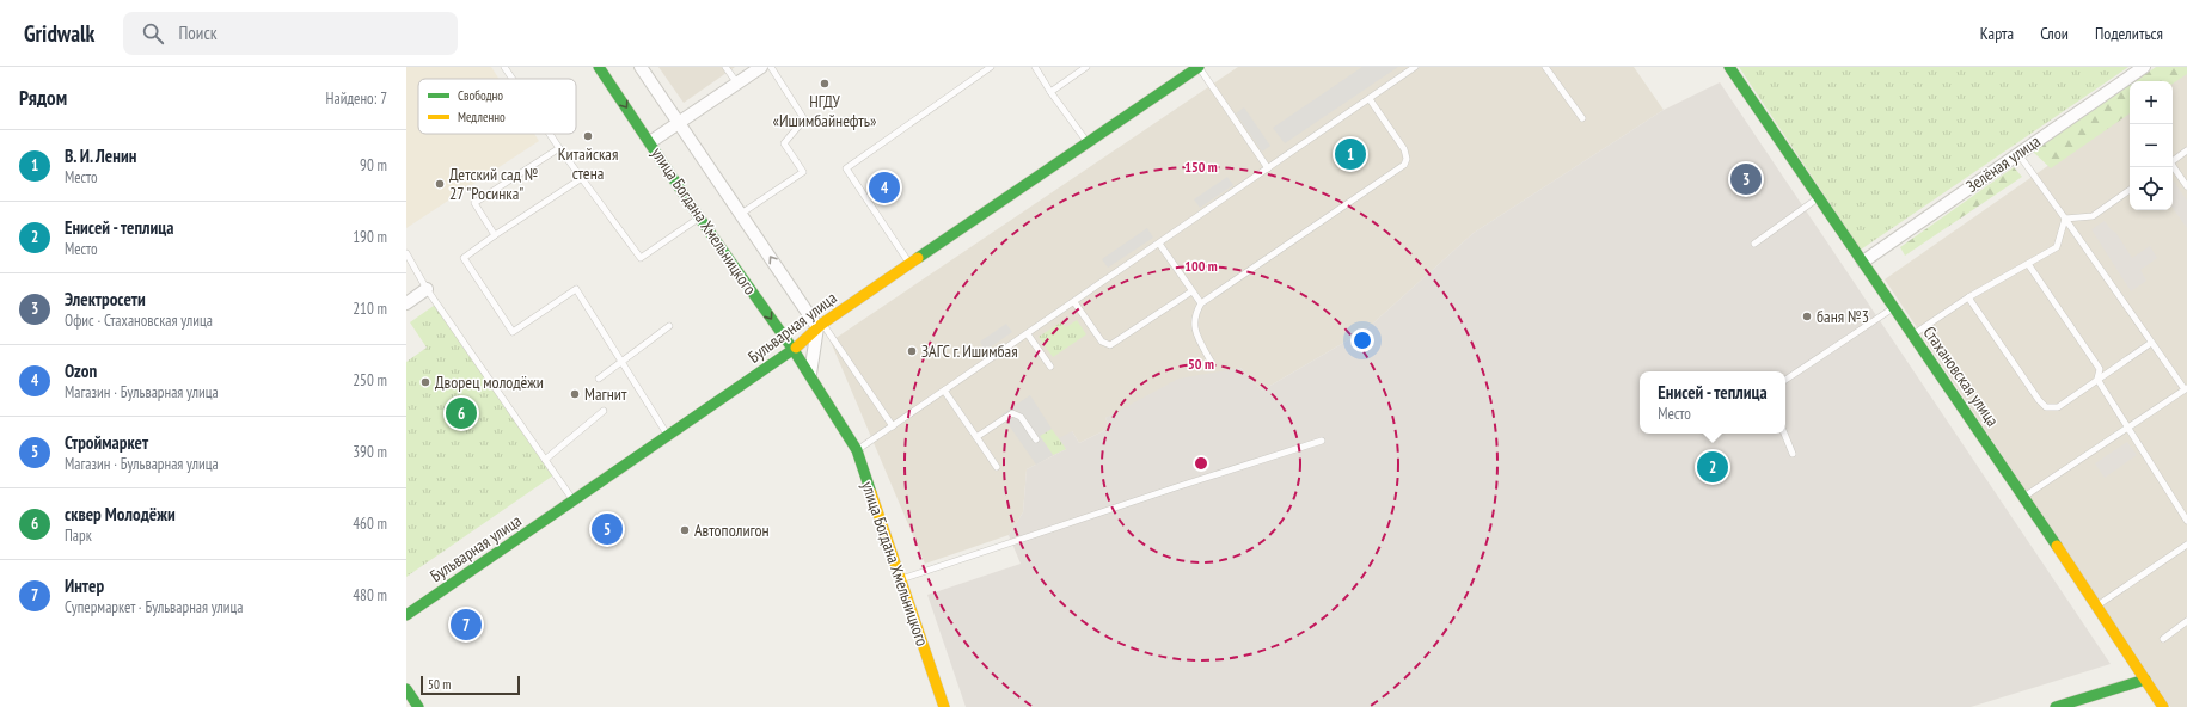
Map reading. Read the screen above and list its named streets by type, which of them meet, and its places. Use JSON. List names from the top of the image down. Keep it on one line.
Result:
{"streets":{"street":["Зелёная улица","улица Богдана Хмельницкого","Бульварная улица","Стахановская улица"]},"crossings":[["Зелёная улица","Стахановская улица"],["улица Богдана Хмельницкого","Бульварная улица"]],"places":["НГДУ «Ишимбайнефть»","Китайская стена","Детский сад № 27 \"Росинка\"","баня №3","ЗАГС г. Ишимбая","Дворец молодёжи","Магнит","Автополигон"],"legend":["Свободно","Медленно"],"scale_bar":"50 m","page":{"header":"Gridwalk","search":"Поиск","nav":["Карта","Слои","Поделиться"],"heading":["Рядом","Найдено: 7"],"map_buttons":["+","−"],"list":[{"mark":"1","name":"В. И. Ленин","note":"Место","value":"90 m"},{"mark":"2","name":"Енисей - теплица","note":"Место","value":"190 m"},{"mark":"3","name":"Электросети","note":"Офис · Стахановская улица","value":"210 m"},{"mark":"4","name":"Ozon","note":"Магазин · Бульварная улица","value":"250 m"},{"mark":"5","name":"Строймаркет","note":"Магазин · Бульварная улица","value":"390 m"},{"mark":"6","name":"сквер Молодёжи","note":"Парк","value":"460 m"},{"mark":"7","name":"Интер","note":"Супермаркет · Бульварная улица","value":"480 m"}],"pins":["1","3","4","6","2","5","7"],"popup":["Енисей - теплица","Место"],"scale":"50 m"},"rings":["150 m","100 m","50 m"]}
